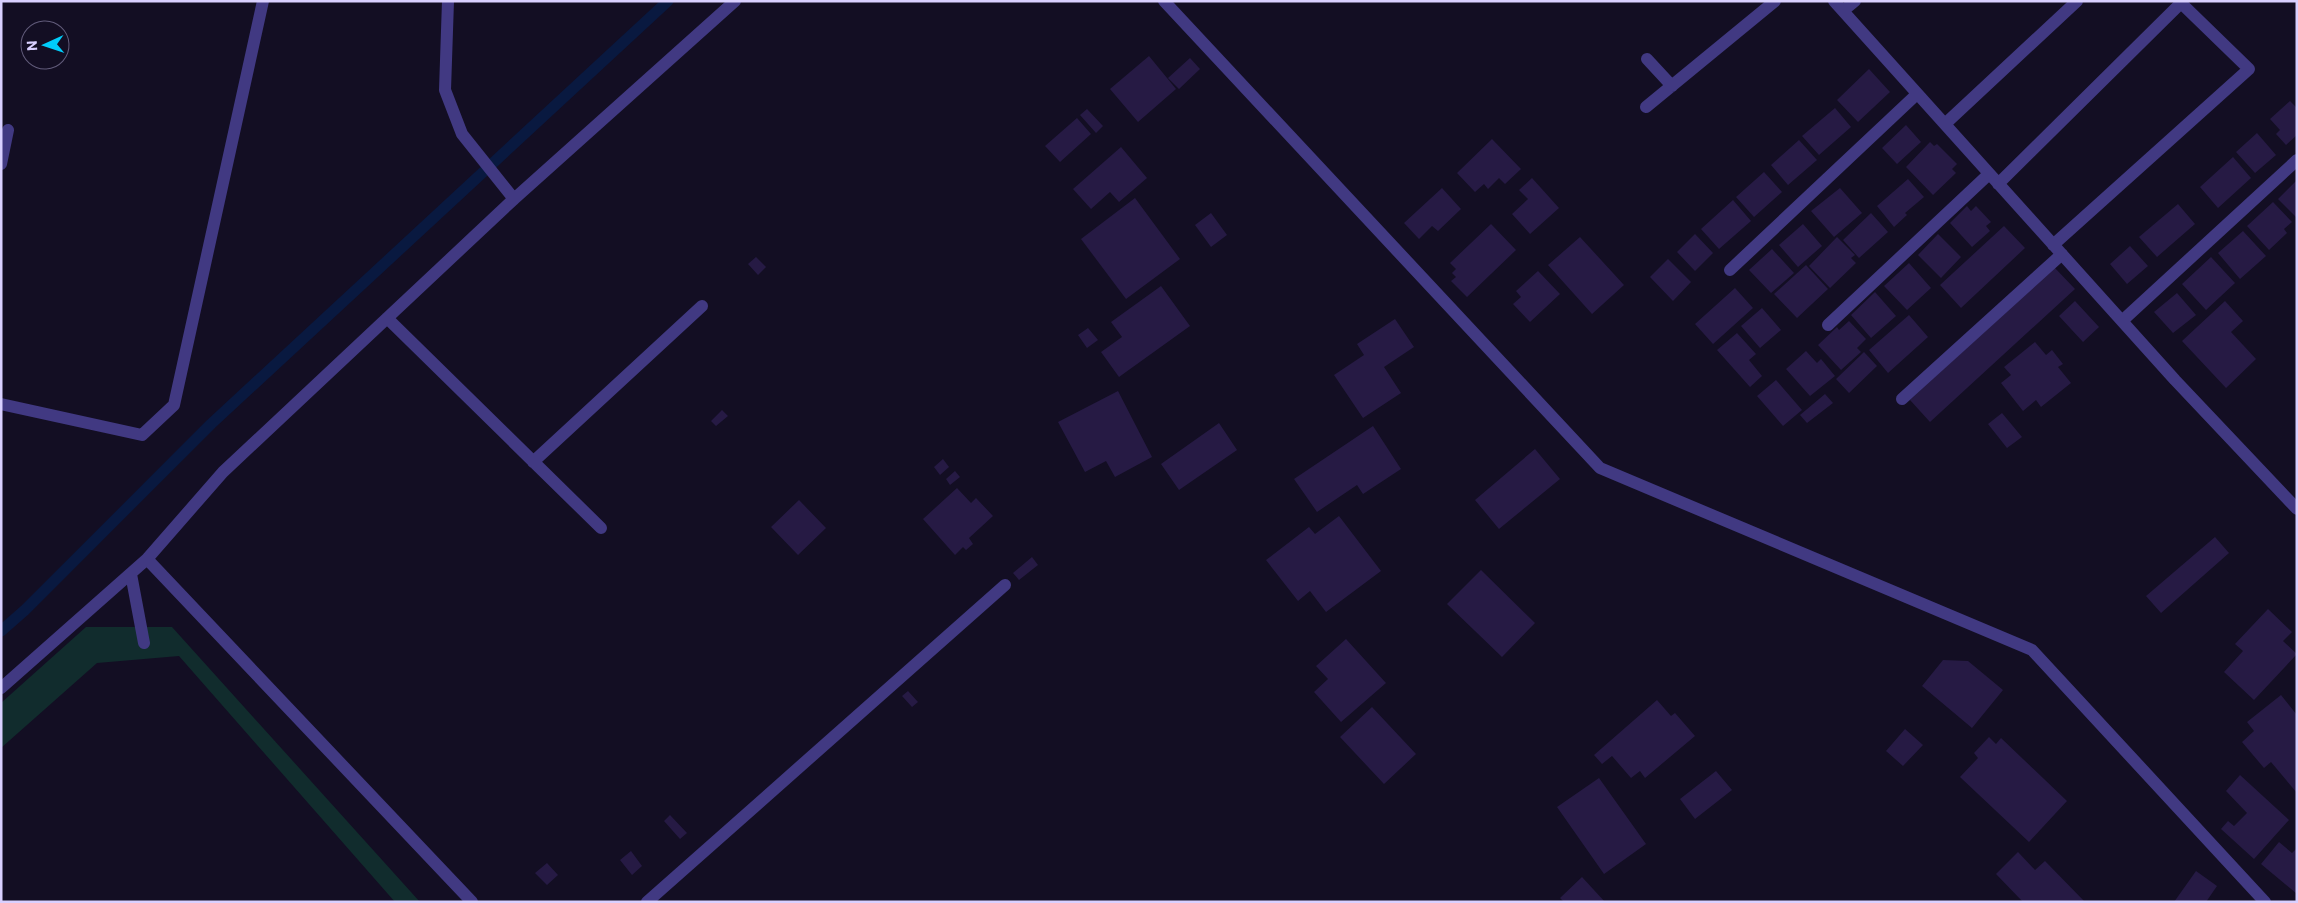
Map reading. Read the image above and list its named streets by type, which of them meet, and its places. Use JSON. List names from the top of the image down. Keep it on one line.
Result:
{"north":"left"}
